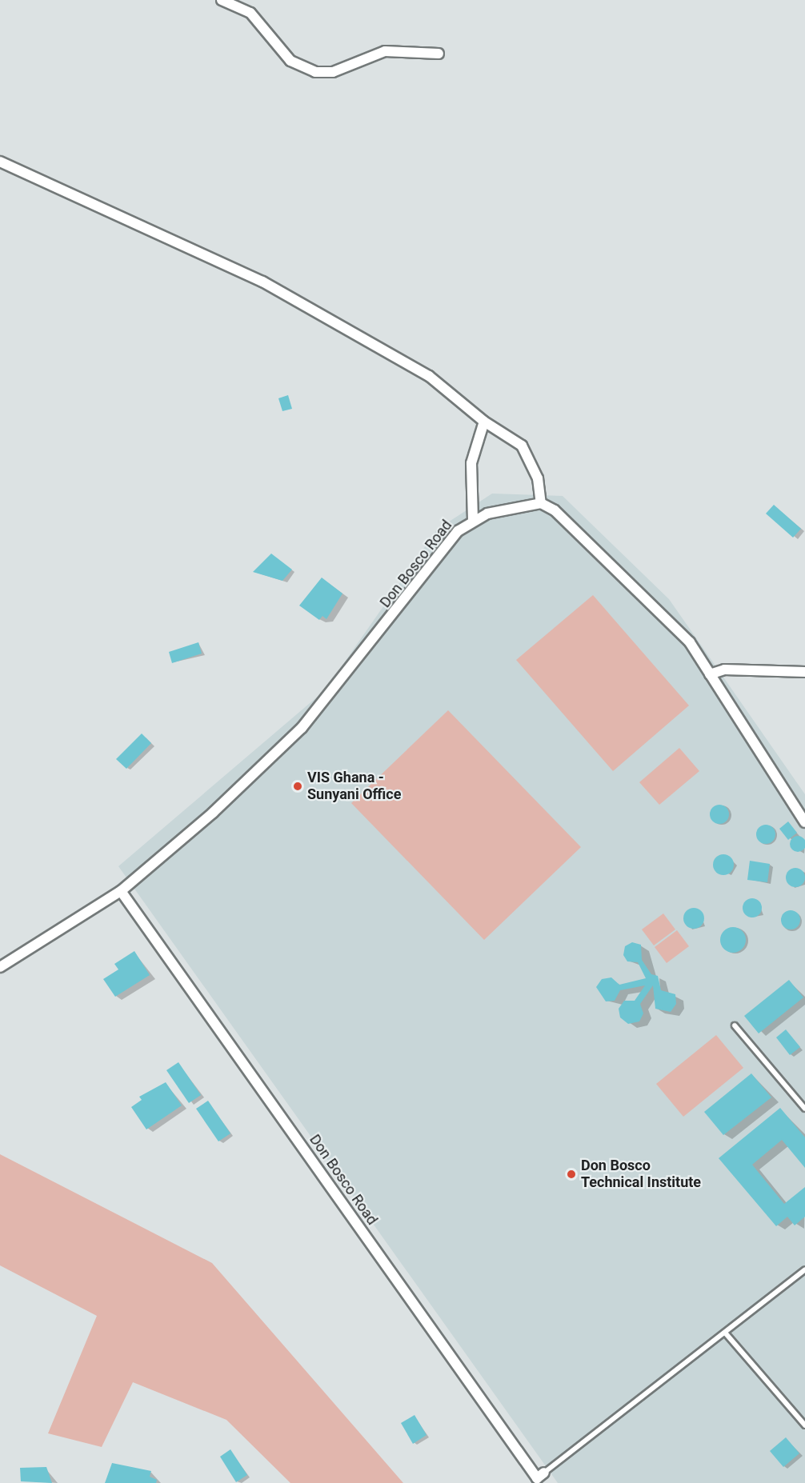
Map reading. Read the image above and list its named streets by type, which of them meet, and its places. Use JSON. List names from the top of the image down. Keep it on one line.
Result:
{"streets":{"street":["Don Bosco Road"]},"places":["VIS Ghana - Sunyani Office","Don Bosco Technical Institute"]}
